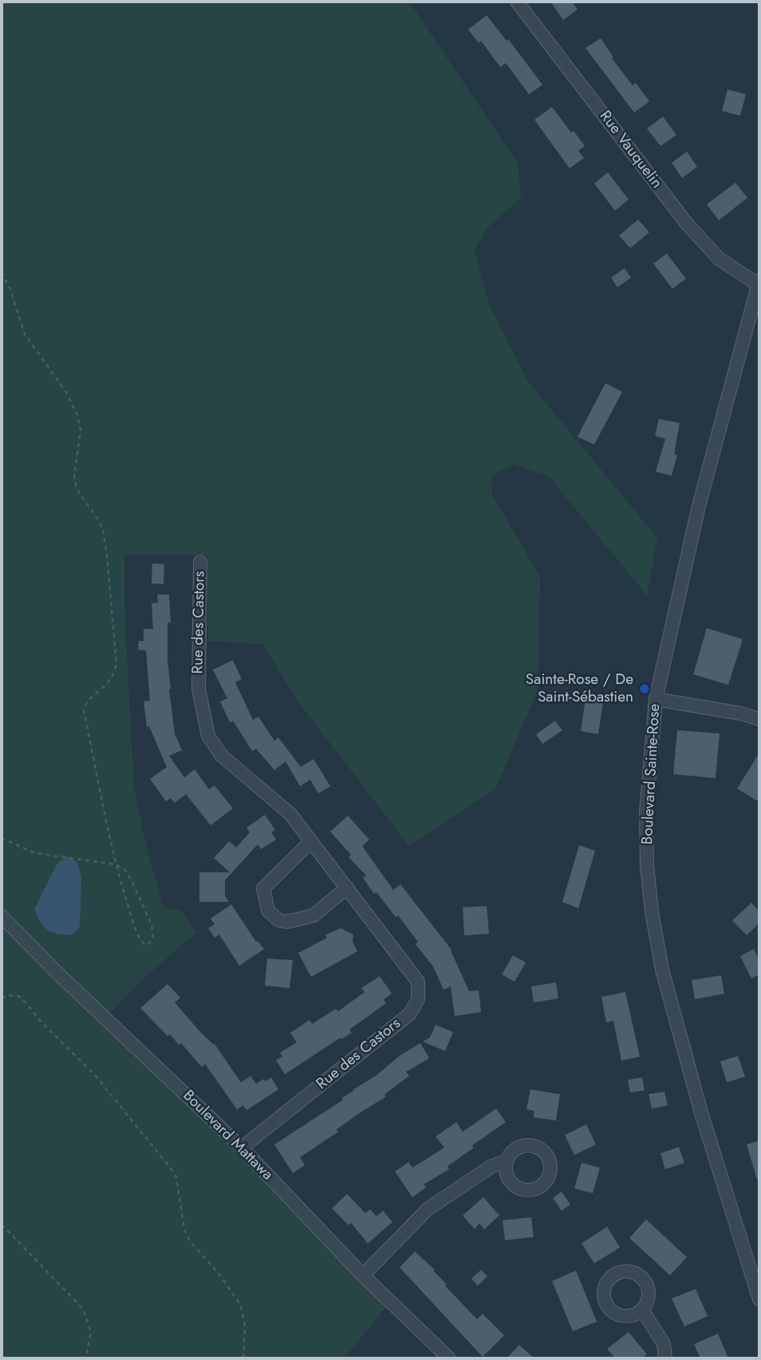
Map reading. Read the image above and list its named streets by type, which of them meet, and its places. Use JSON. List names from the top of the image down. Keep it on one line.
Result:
{"streets":{"street":["Rue Vauquelin","Rue des Castors","Boulevard Sainte-Rose","Boulevard Mattawa"]},"crossings":[["Rue Vauquelin","Boulevard Sainte-Rose"],["Rue des Castors","Boulevard Mattawa"]],"places":["Sainte-Rose / De Saint-Sébastien"]}
